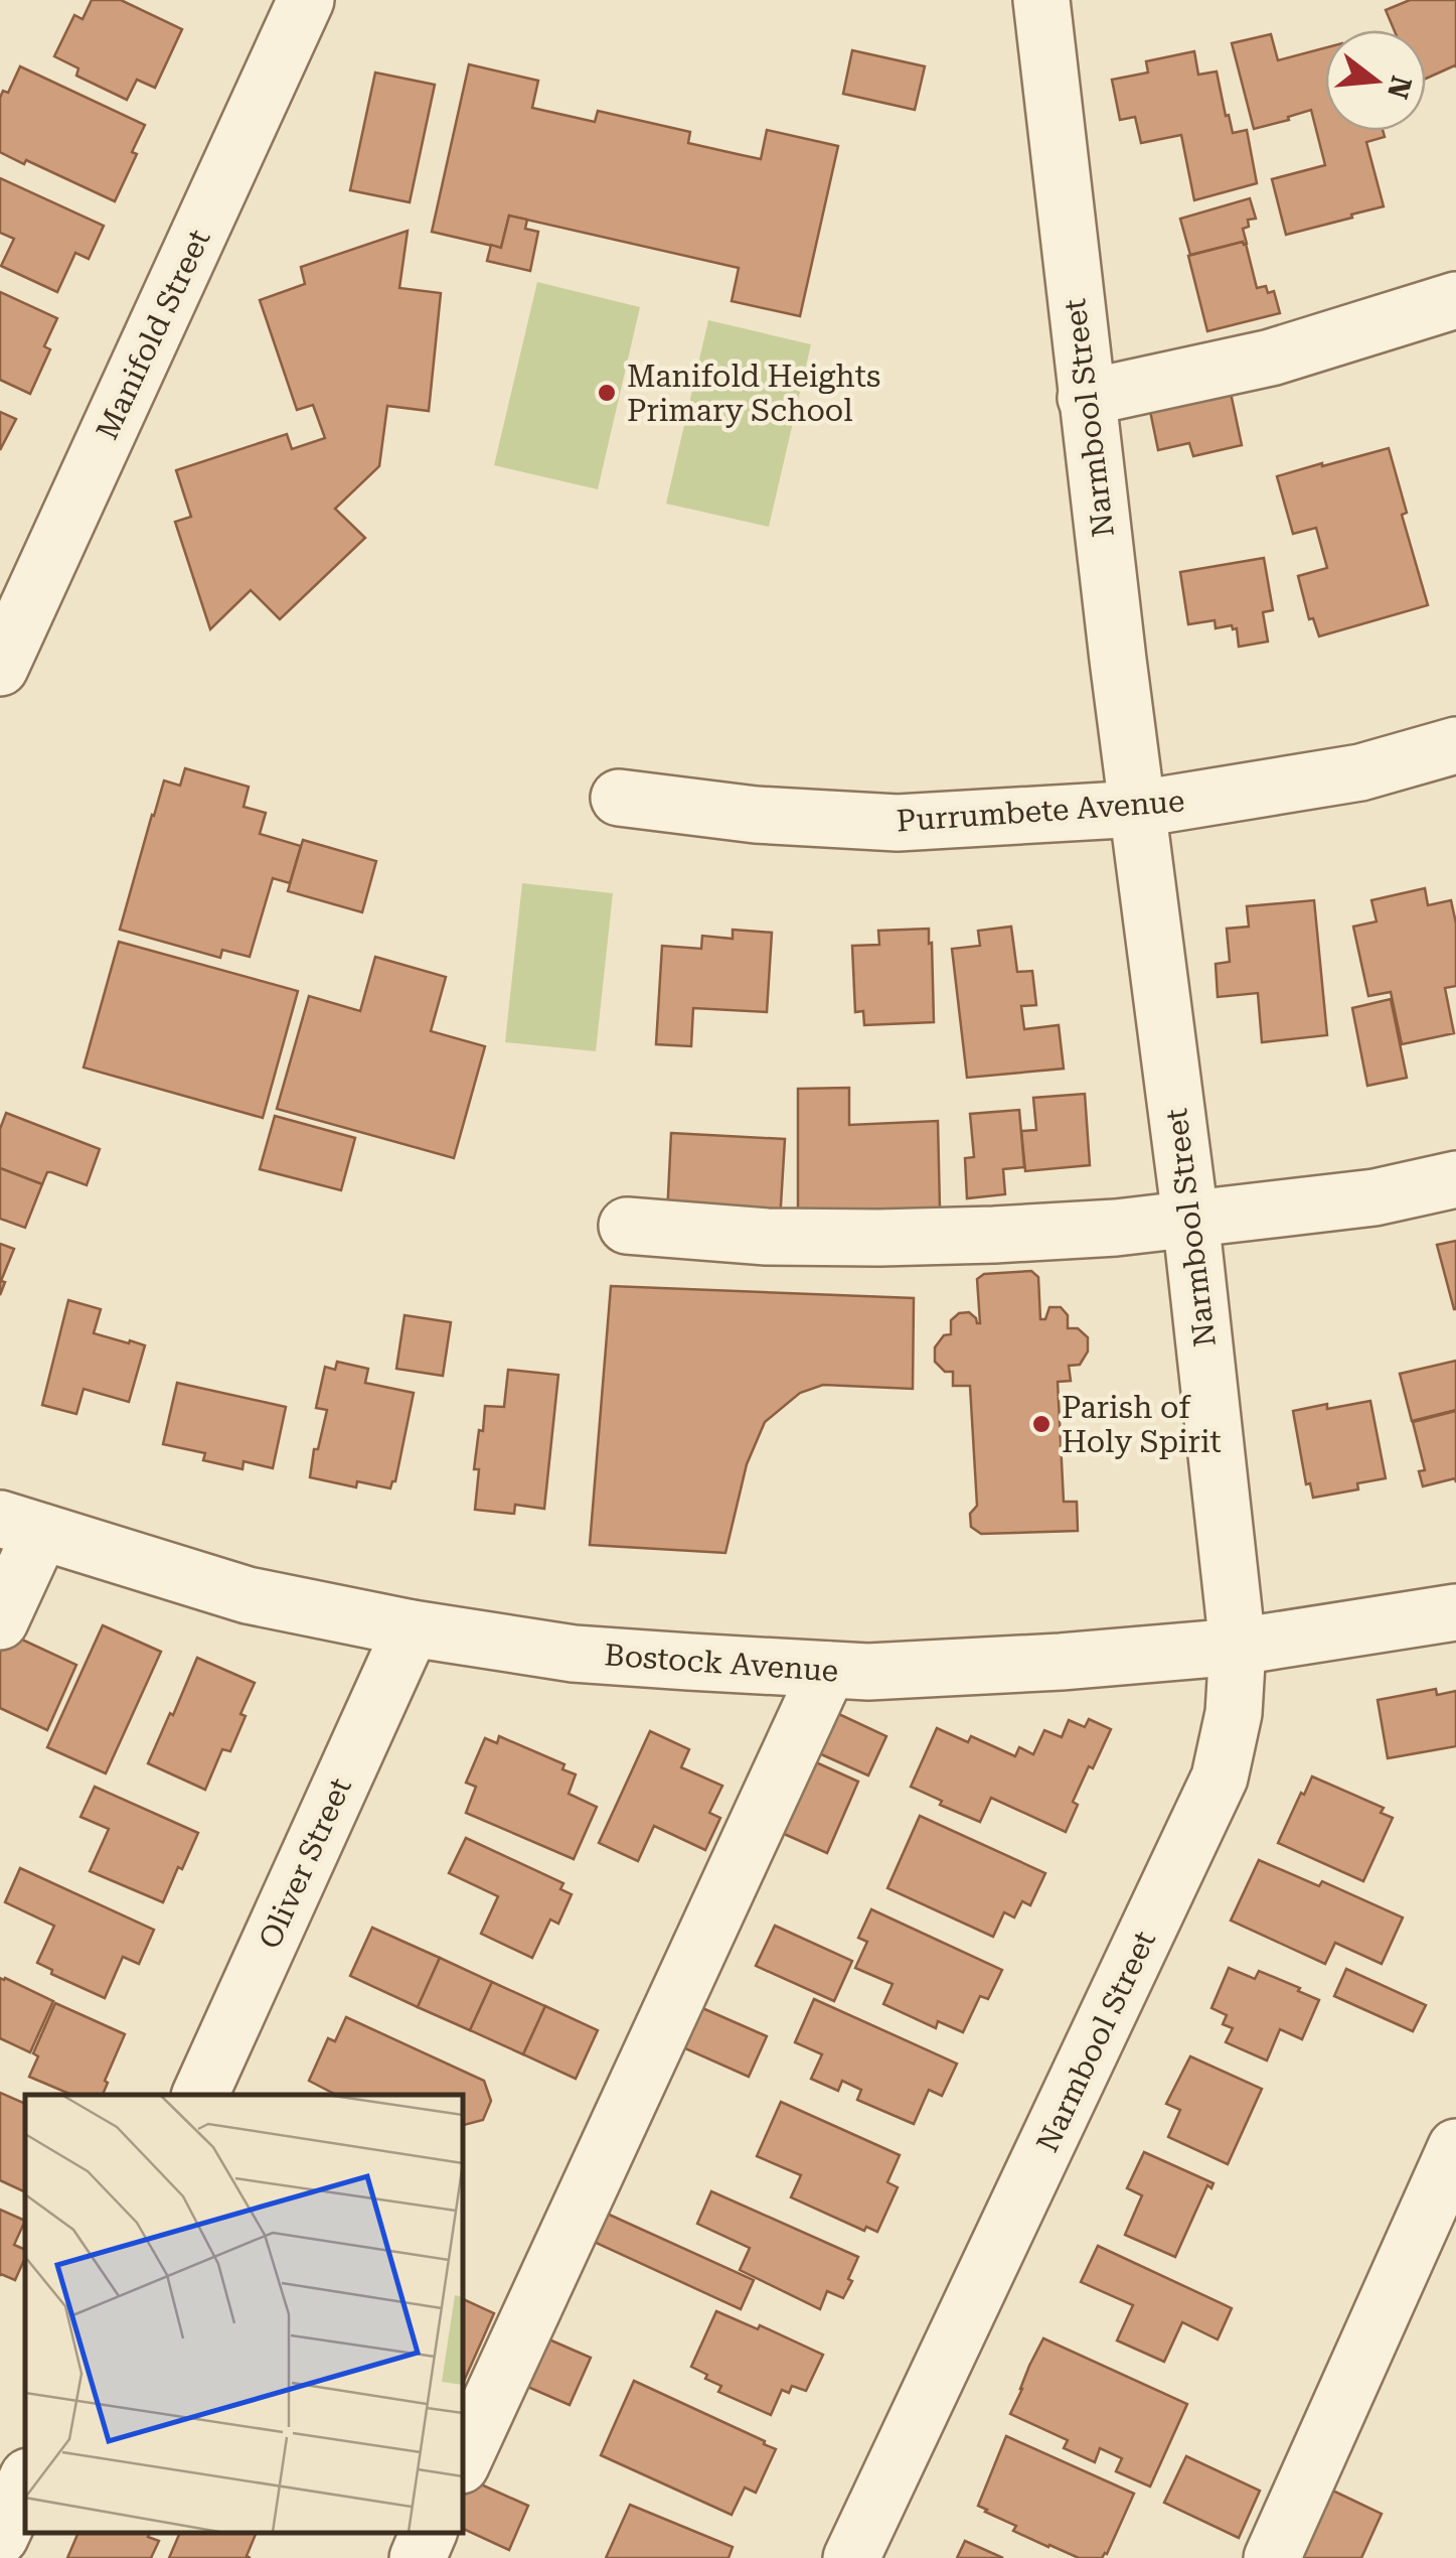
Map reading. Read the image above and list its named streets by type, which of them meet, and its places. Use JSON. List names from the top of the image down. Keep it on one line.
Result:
{"streets":{"street":["Manifold Street","Narmbool Street","Purrumbete Avenue","Bostock Avenue","Oliver Street"]},"crossings":[["Narmbool Street","Purrumbete Avenue"],["Narmbool Street","Bostock Avenue"],["Bostock Avenue","Oliver Street"]],"places":["Manifold Heights Primary School","Parish of Holy Spirit"],"north":"right"}
